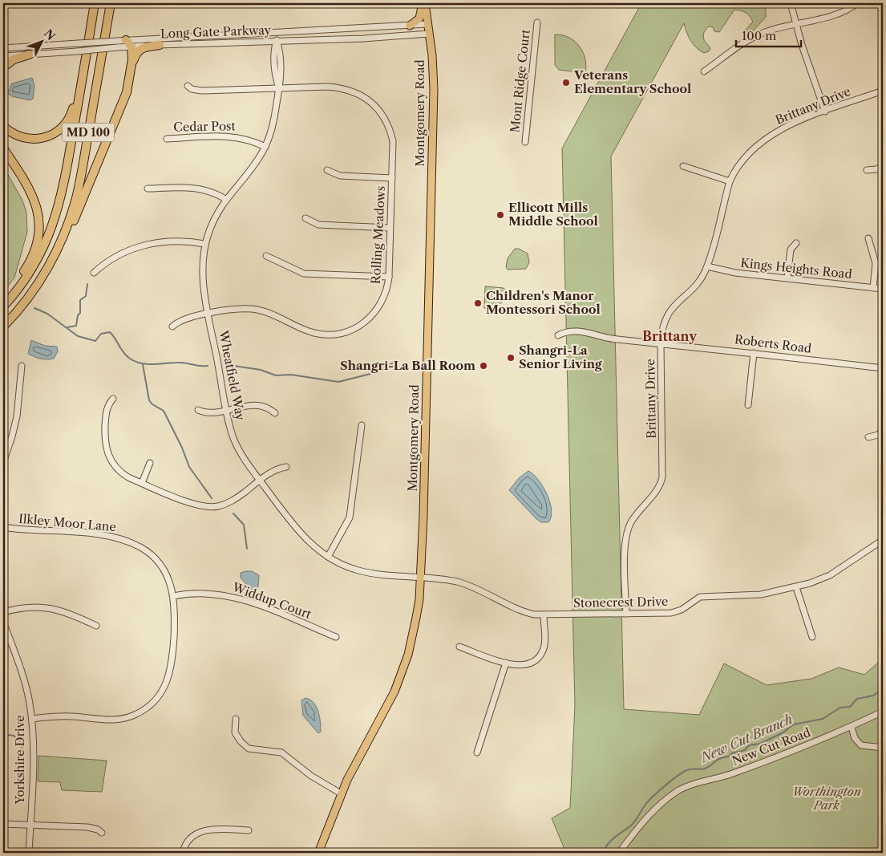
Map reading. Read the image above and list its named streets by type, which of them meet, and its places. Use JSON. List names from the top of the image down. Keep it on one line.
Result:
{"streets":{"highway":["MD 100"],"main road":["Montgomery Road"],"street":["Long Gate Parkway","Mont Ridge Court","Brittany Drive","Cedar Post","Rolling Meadows","Kings Heights Road","Roberts Road","Wheatfield Way","Ilkley Moor Lane","Widdup Court","Stonecrest Drive","New Cut Road","Yorkshire Drive"]},"crossings":[["Long Gate Parkway","Montgomery Road"],["Long Gate Parkway","Wheatfield Way"],["Brittany Drive","Kings Heights Road"],["Brittany Drive","Roberts Road"],["Brittany Drive","Stonecrest Drive"],["Montgomery Road","Wheatfield Way"],["Montgomery Road","Stonecrest Drive"],["Cedar Post","Wheatfield Way"],["Rolling Meadows","Wheatfield Way"],["Wheatfield Way","Stonecrest Drive"],["Ilkley Moor Lane","Widdup Court"],["Ilkley Moor Lane","Yorkshire Drive"]],"districts":["Brittany"],"water":["New Cut Branch"],"parks":["Worthington Park"],"places":["Veterans Elementary School","Ellicott Mills Middle School","Children's Manor Montessori School","Shangri-La Senior Living","Shangri-La Ball Room"],"scale_bar":"100 m","north":"top right"}
